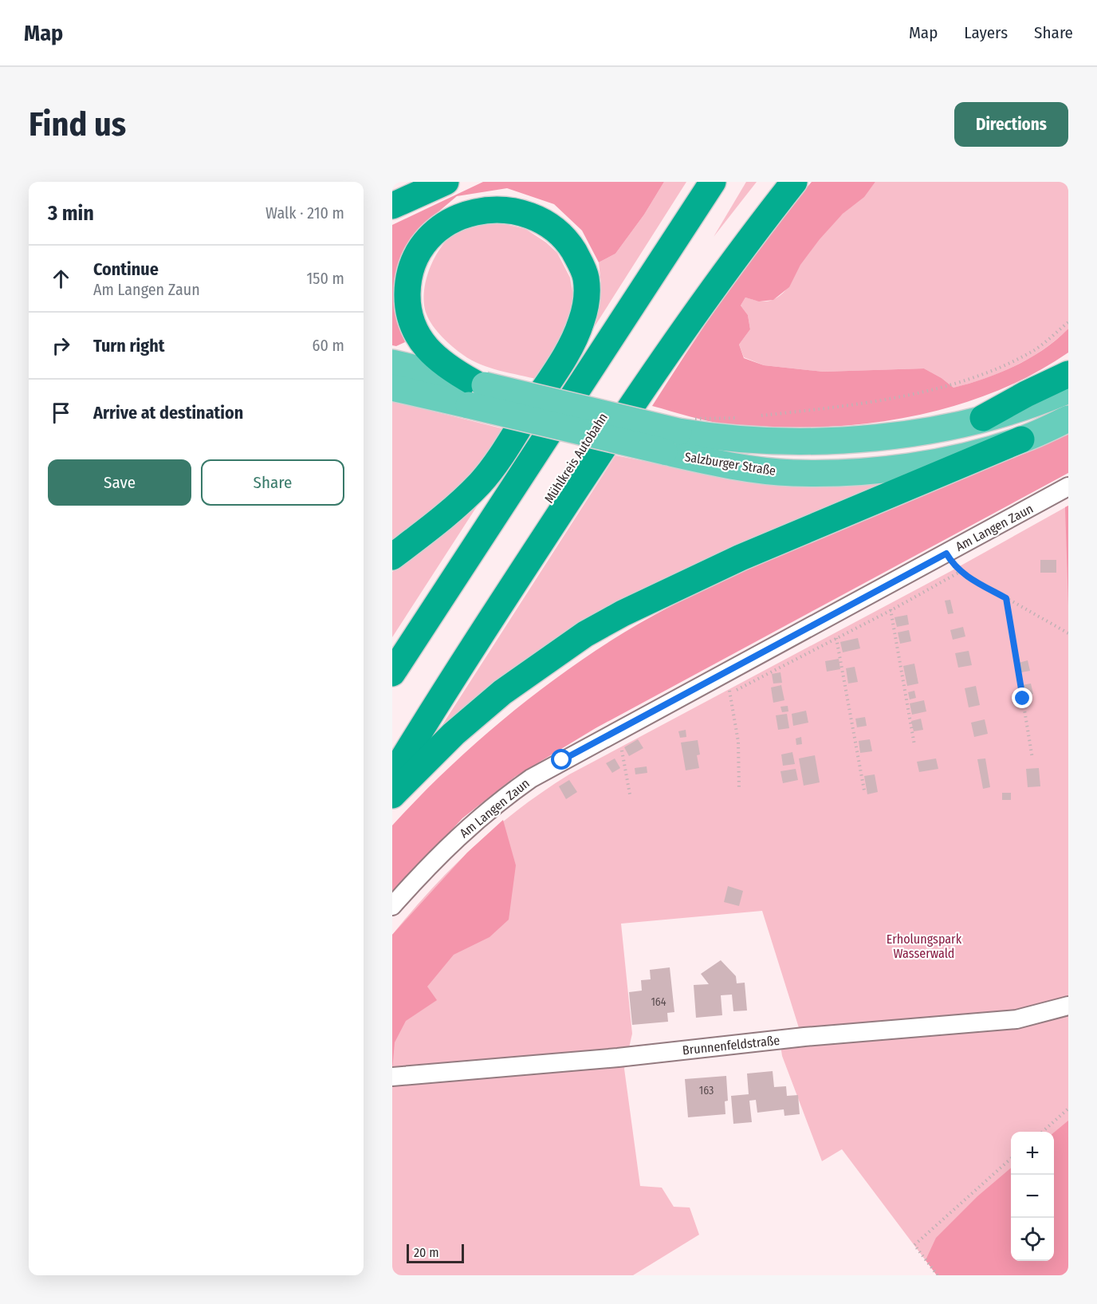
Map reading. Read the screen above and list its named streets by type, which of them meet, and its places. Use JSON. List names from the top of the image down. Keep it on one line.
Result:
{"streets":{"highway":["Mühlkreis Autobahn"],"main road":["Salzburger Straße"],"street":["Am Langen Zaun","Brunnenfeldstraße"]},"parks":["Erholungspark Wasserwald"],"house_numbers":["164","163"],"scale_bar":"20 m","page":{"header":"Map","nav":["Map","Layers","Share"],"buttons":["Directions",["Save","Share"]],"title":"Find us","heading":["3 min","Walk · 210 m"],"list":[["Continue","Am Langen Zaun","150 m"],["Turn right","60 m"],"Arrive at destination"],"map_buttons":["+","−"],"scale":"20 m"}}
